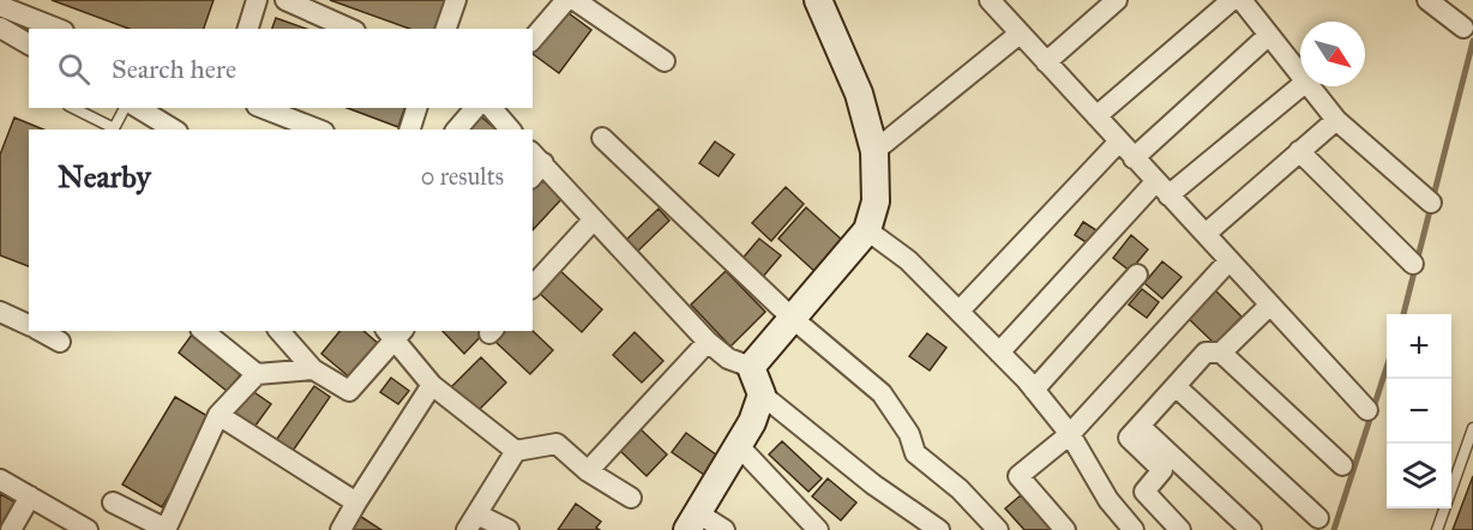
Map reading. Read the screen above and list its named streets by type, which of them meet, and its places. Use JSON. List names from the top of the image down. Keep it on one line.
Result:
{"north":"bottom right","page":{"search":"Search here","heading":["Nearby","0 results"],"map_buttons":["+","−"]}}
